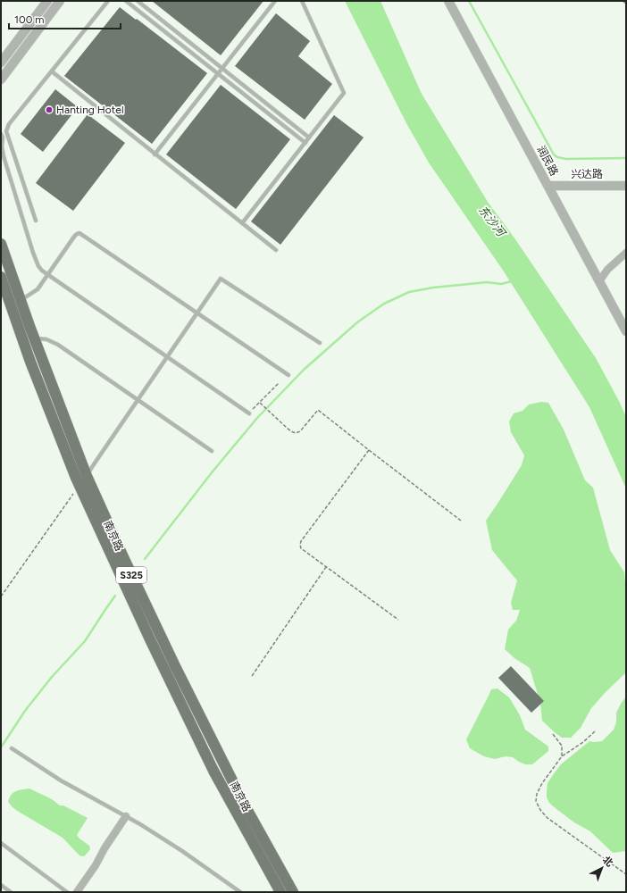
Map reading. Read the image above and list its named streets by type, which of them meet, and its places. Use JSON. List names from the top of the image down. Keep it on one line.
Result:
{"streets":{"main road":["南京路","S325"],"street":["润民路","兴达路"]},"crossings":[["润民路","兴达路"]],"water":["东沙河"],"places":["Hanting Hotel"],"scale_bar":"100 m","north":"top right"}
